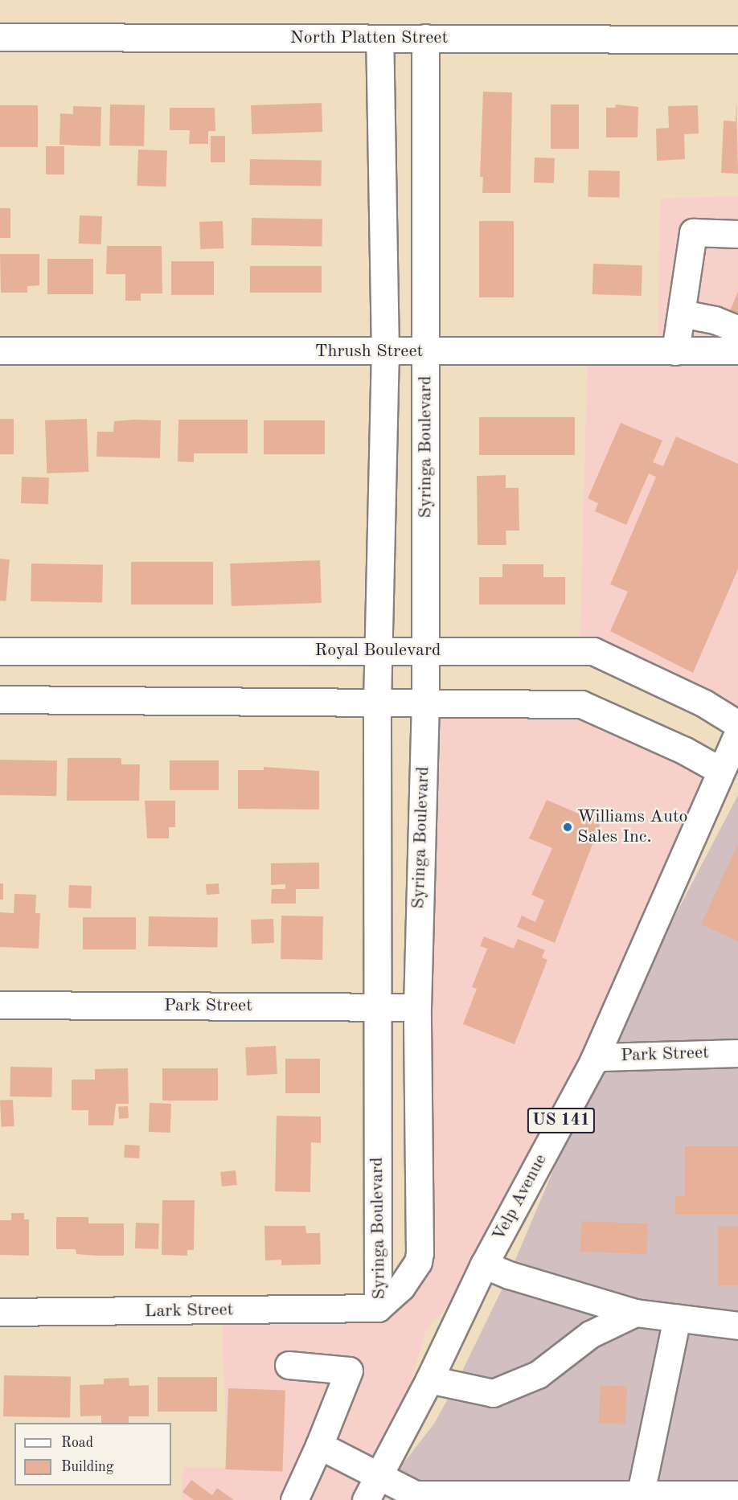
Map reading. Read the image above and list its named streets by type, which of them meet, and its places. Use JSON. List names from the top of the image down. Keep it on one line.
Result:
{"streets":{"street":["North Platten Street","Thrush Street","Syringa Boulevard","Royal Boulevard","Park Street","US 141","Velp Avenue","Lark Street"]},"crossings":[["North Platten Street","Syringa Boulevard"],["Thrush Street","Syringa Boulevard"],["Syringa Boulevard","Royal Boulevard"],["Syringa Boulevard","Park Street"],["Syringa Boulevard","Lark Street"],["Park Street","Velp Avenue"]],"places":["Williams Auto Sales Inc."],"legend":["Road","Building"]}
